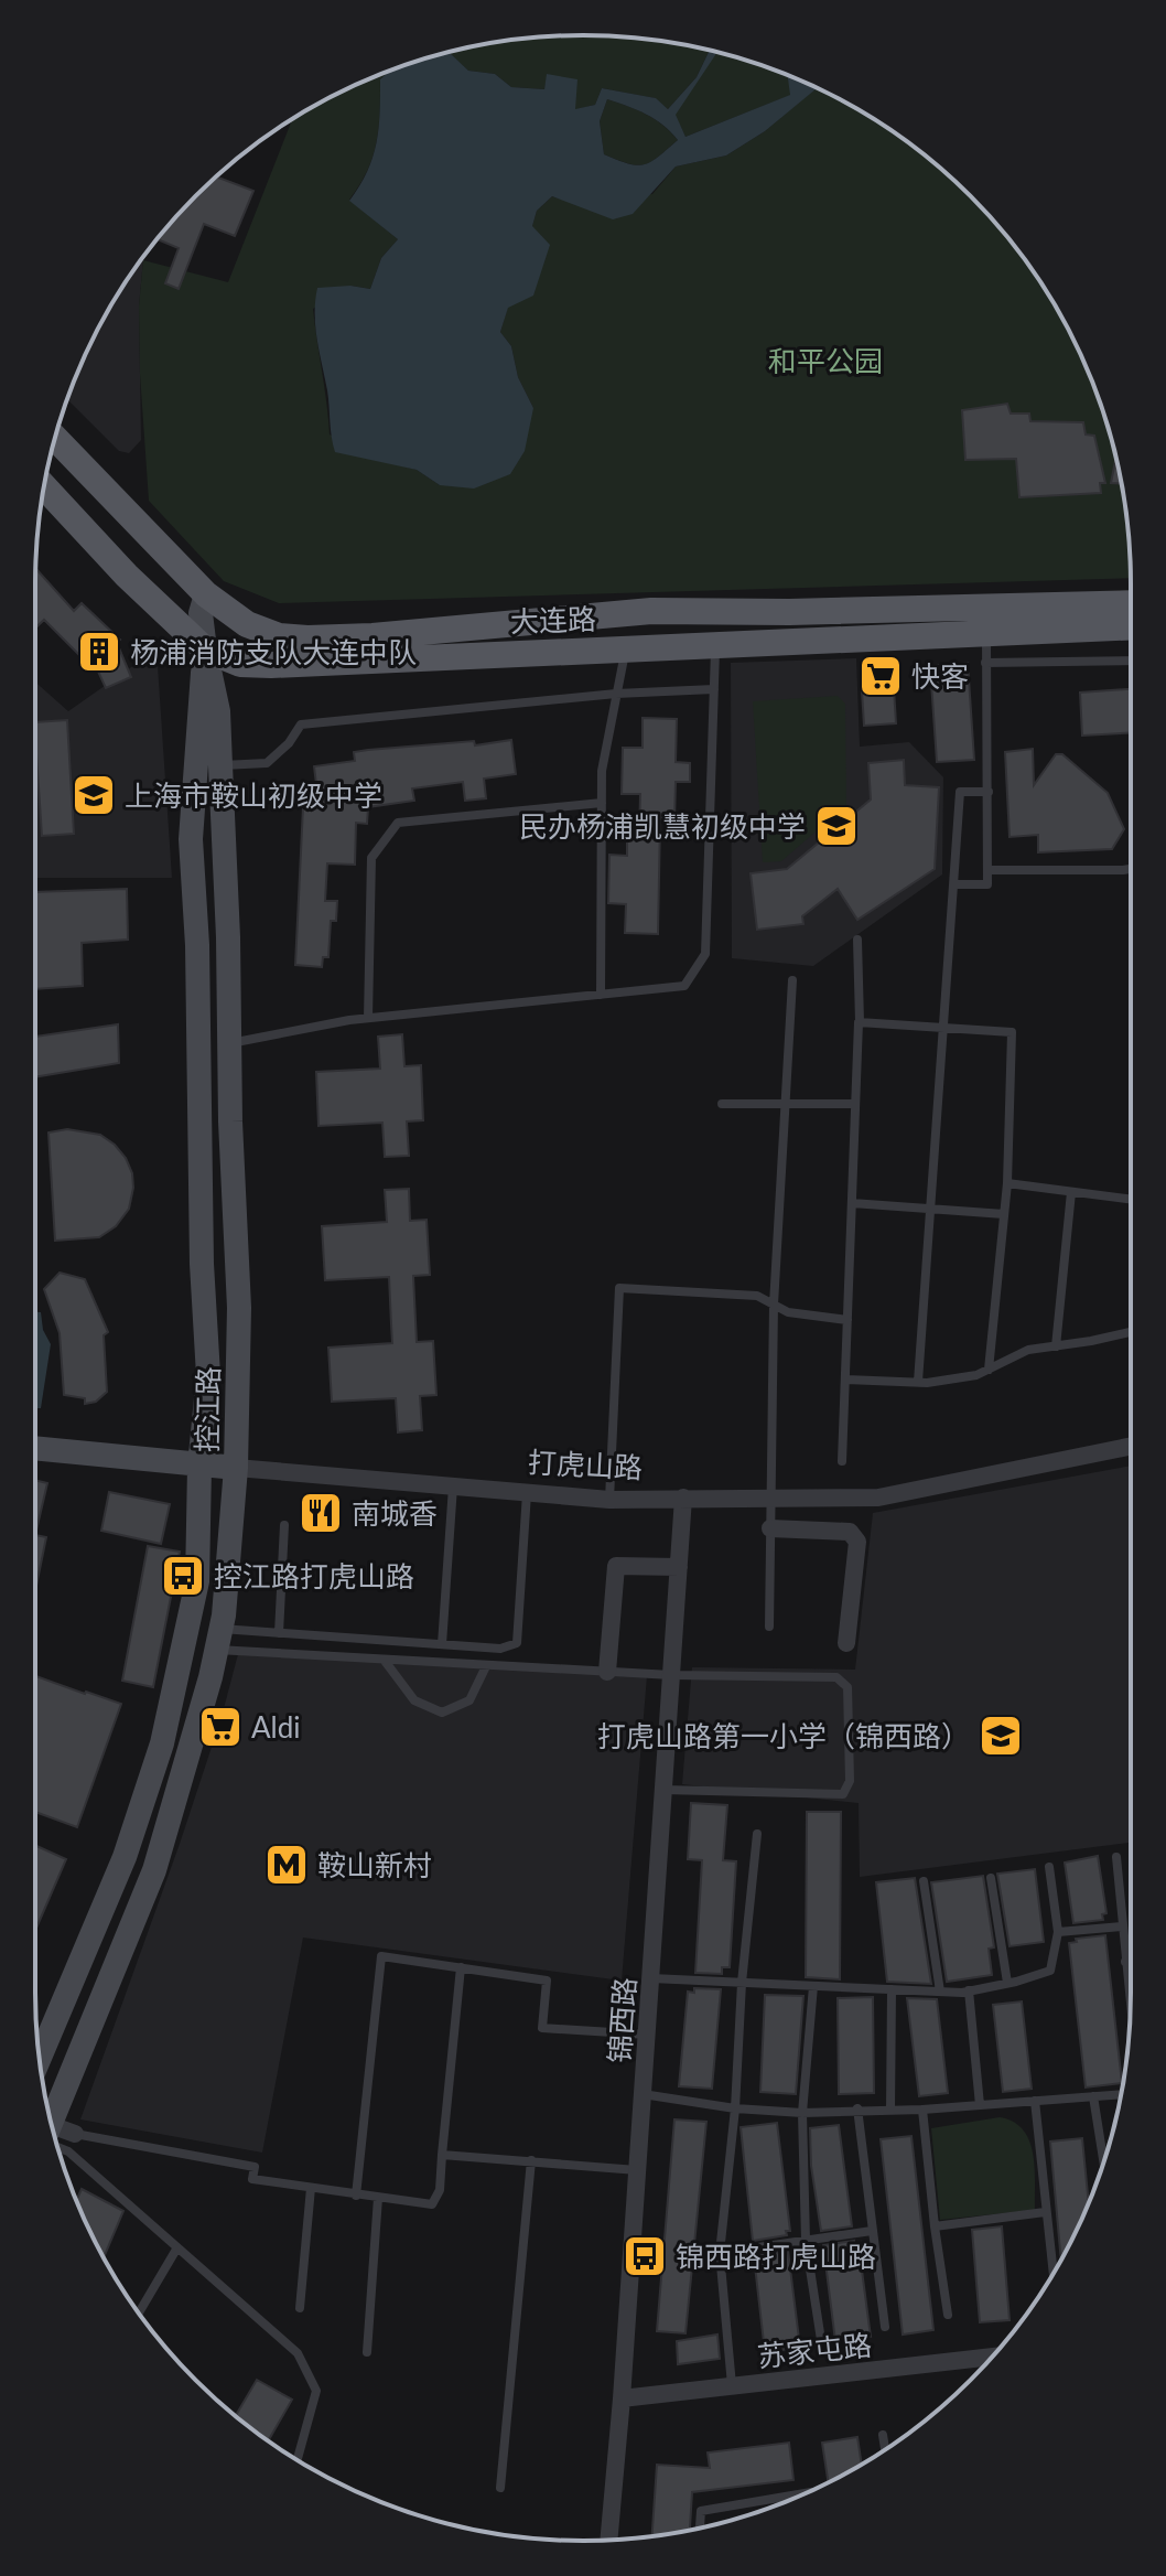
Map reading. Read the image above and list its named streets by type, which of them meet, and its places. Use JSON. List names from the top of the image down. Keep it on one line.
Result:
{"streets":{"main road":["大连路","控江路","打虎山路"],"street":["锦西路","苏家屯路"]},"crossings":[["大连路","控江路"],["控江路","打虎山路"],["打虎山路","锦西路"],["锦西路","苏家屯路"]],"parks":["和平公园"],"places":{"building":["杨浦消防支队大连中队"],"supermarket":["快客","Aldi"],"school or university":["上海市鞍山初级中学","民办杨浦凯慧初级中学","打虎山路第一小学（锦西路）"],"restaurant":["南城香"],"bus stop":["控江路打虎山路","锦西路打虎山路"],"metro station":["鞍山新村"]}}
